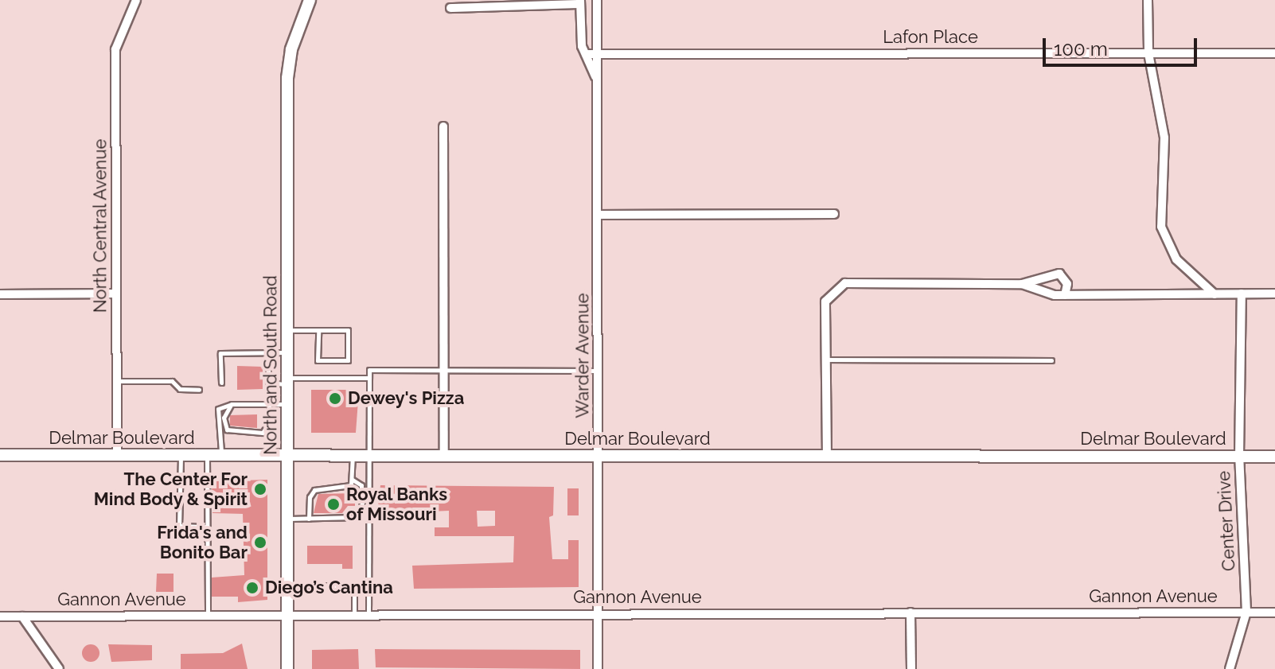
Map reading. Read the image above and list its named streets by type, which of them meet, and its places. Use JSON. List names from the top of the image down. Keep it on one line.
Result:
{"streets":{"main road":["North and South Road","Delmar Boulevard"],"street":["Lafon Place","North Central Avenue","Warder Avenue","Center Drive","Gannon Avenue"]},"crossings":[["Lafon Place","Warder Avenue"],["North Central Avenue","Delmar Boulevard"],["Warder Avenue","Delmar Boulevard"],["Warder Avenue","Gannon Avenue"],["North and South Road","Delmar Boulevard"],["North and South Road","Gannon Avenue"],["Delmar Boulevard","Center Drive"],["Center Drive","Gannon Avenue"]],"places":["Dewey's Pizza","The Center For Mind Body & Spirit","Royal Banks of Missouri","Frida's and Bonito Bar","Diego’s Cantina"],"scale_bar":"100 m"}
